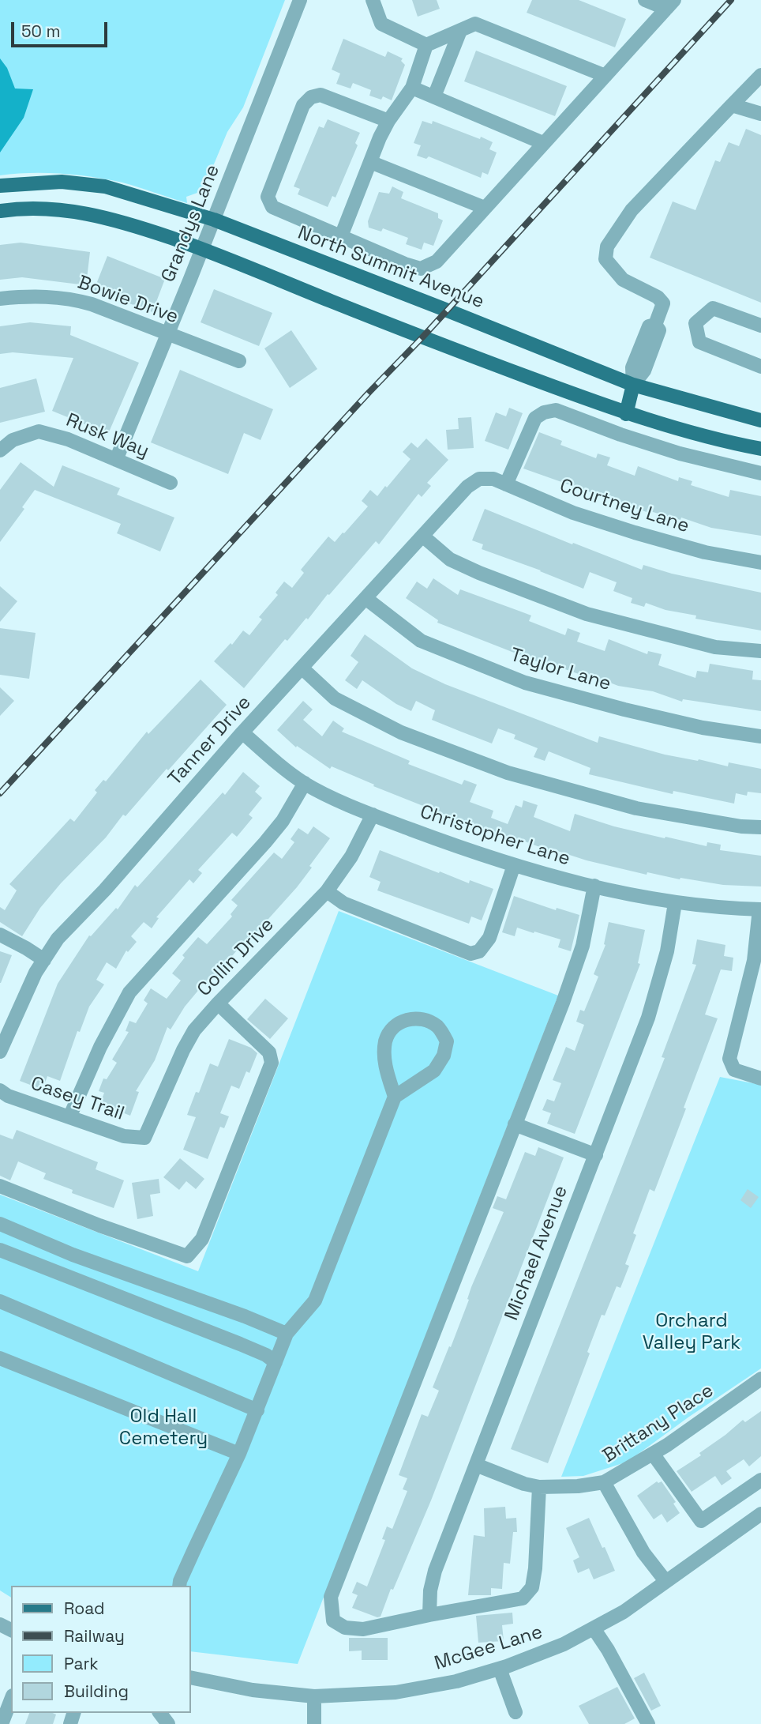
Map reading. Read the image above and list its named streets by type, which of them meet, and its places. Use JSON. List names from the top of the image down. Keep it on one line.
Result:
{"streets":{"main road":["North Summit Avenue"],"street":["Grandys Lane","Bowie Drive","Rusk Way","Courtney Lane","Taylor Lane","Tanner Drive","Christopher Lane","Collin Drive","Casey Trail","Michael Avenue","Brittany Place","McGee Lane"]},"crossings":[["Grandys Lane","North Summit Avenue"],["Grandys Lane","Bowie Drive"],["Grandys Lane","Rusk Way"],["Courtney Lane","Tanner Drive"],["Taylor Lane","Tanner Drive"],["Tanner Drive","Christopher Lane"],["Christopher Lane","Collin Drive"],["Christopher Lane","Michael Avenue"],["Collin Drive","Casey Trail"],["Michael Avenue","Brittany Place"]],"parks":["Orchard Valley Park","Old Hall Cemetery"],"legend":["Road","Railway","Park","Building"],"scale_bar":"50 m"}
